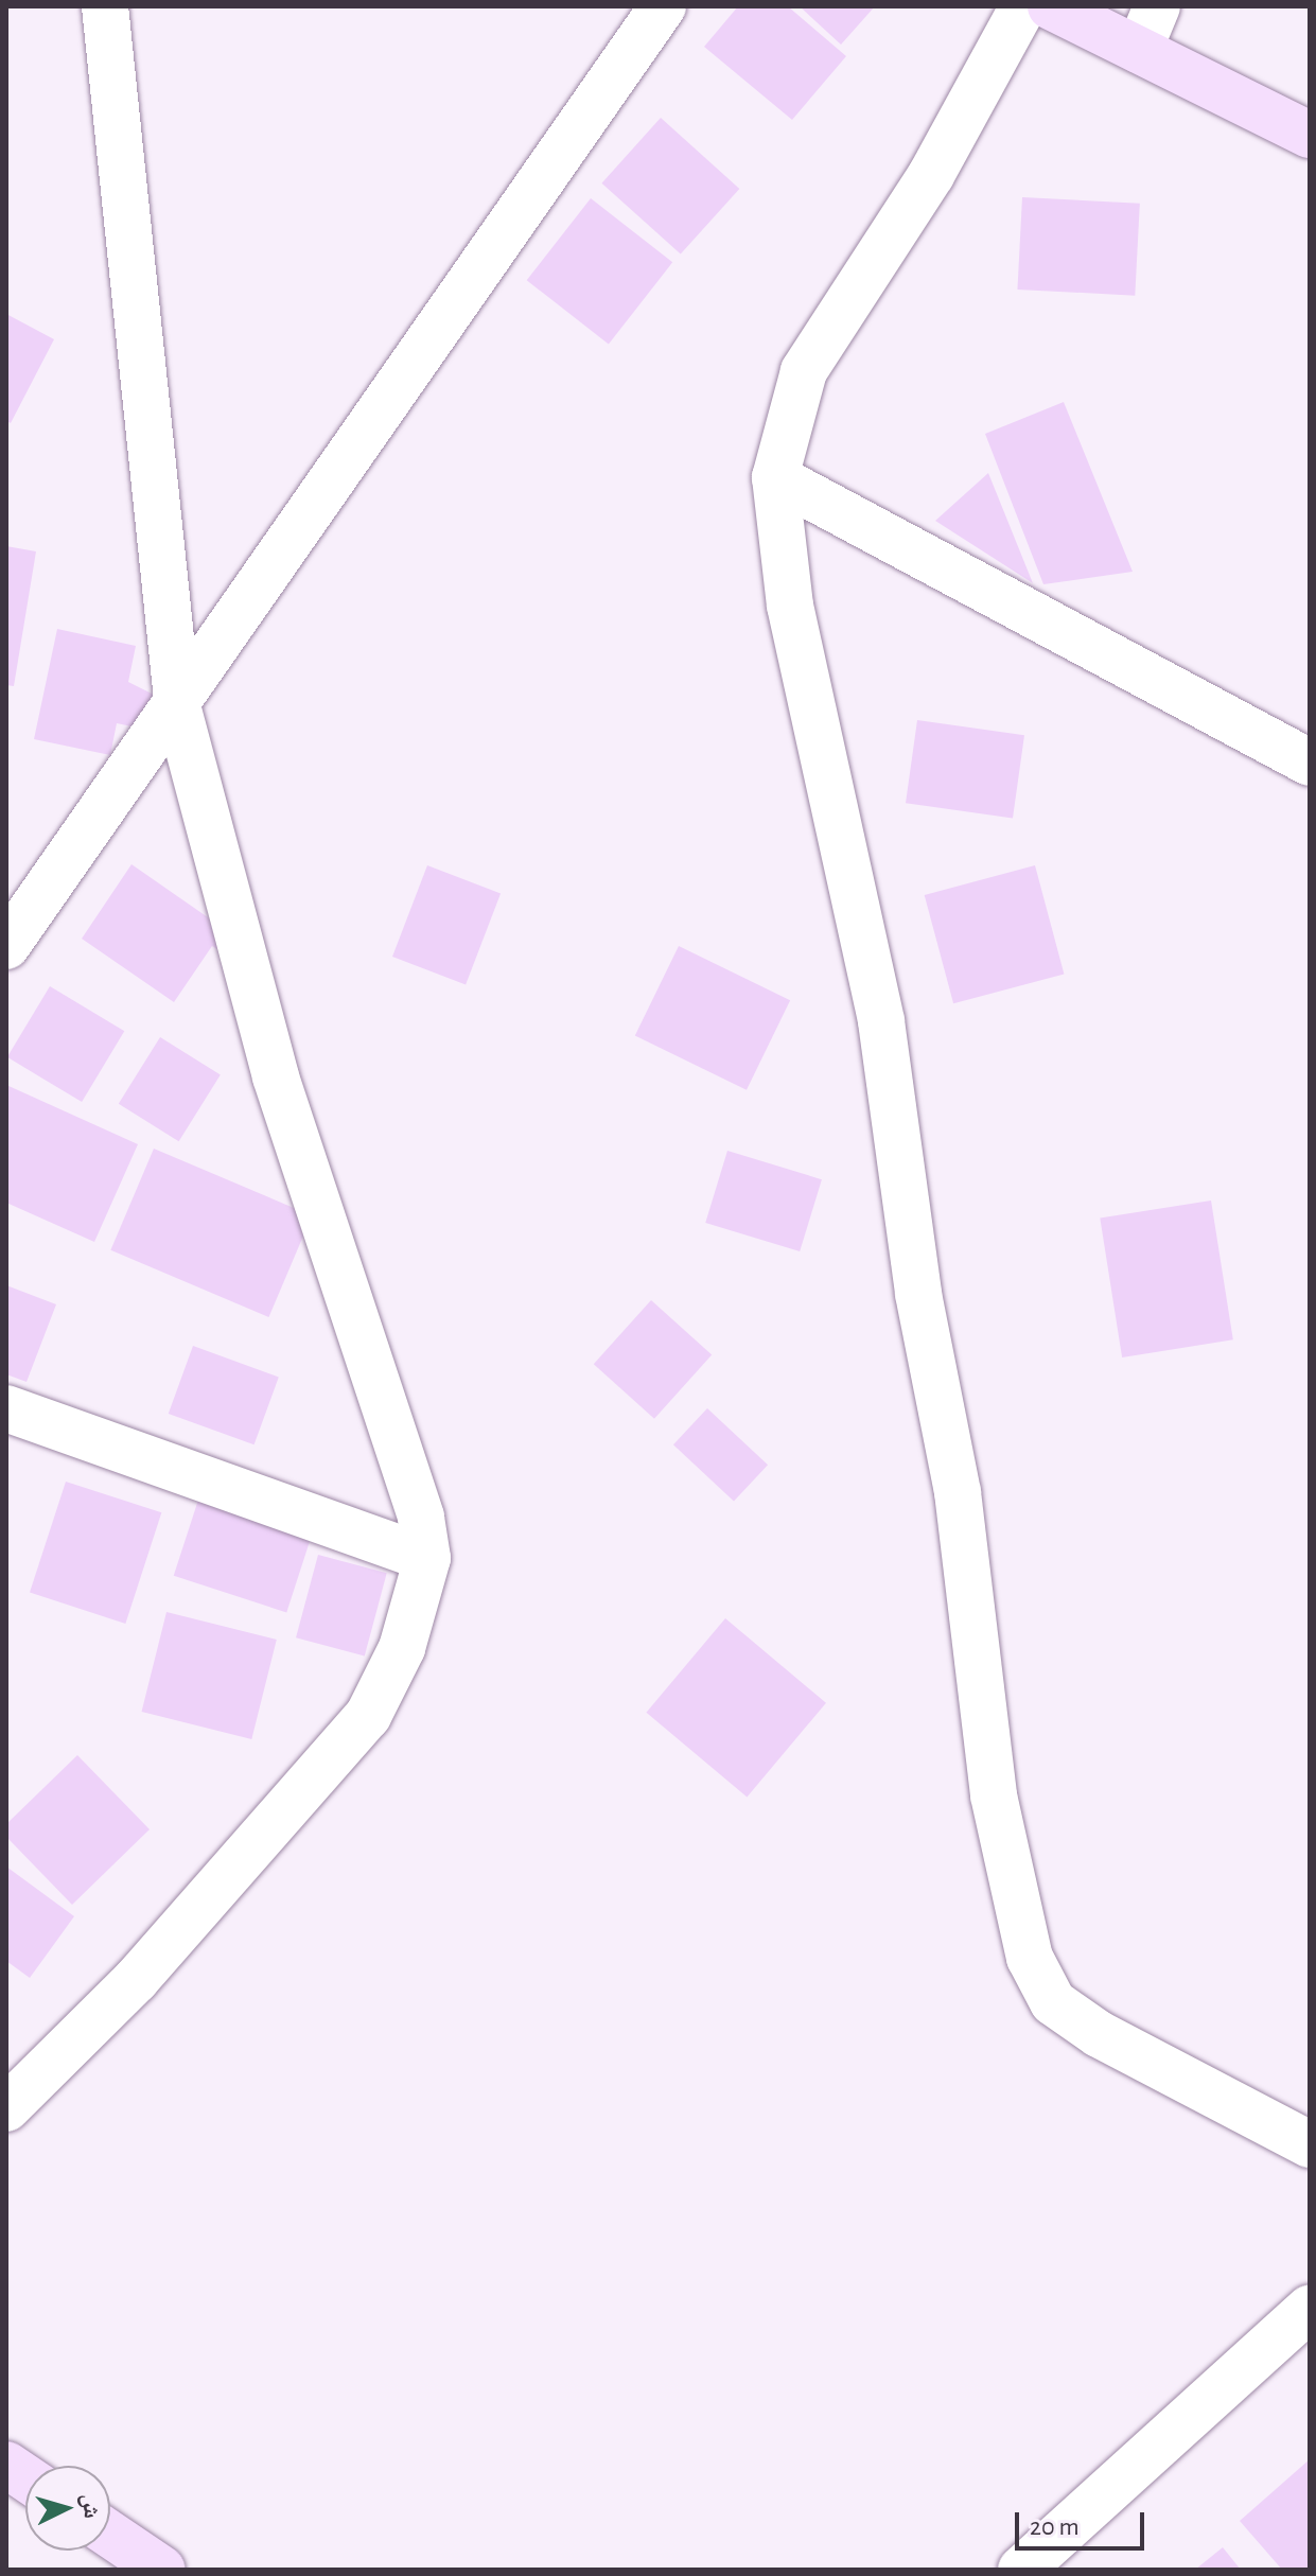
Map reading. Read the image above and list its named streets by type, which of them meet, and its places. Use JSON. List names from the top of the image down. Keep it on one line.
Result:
{"scale_bar":"20 m","north":"right"}
